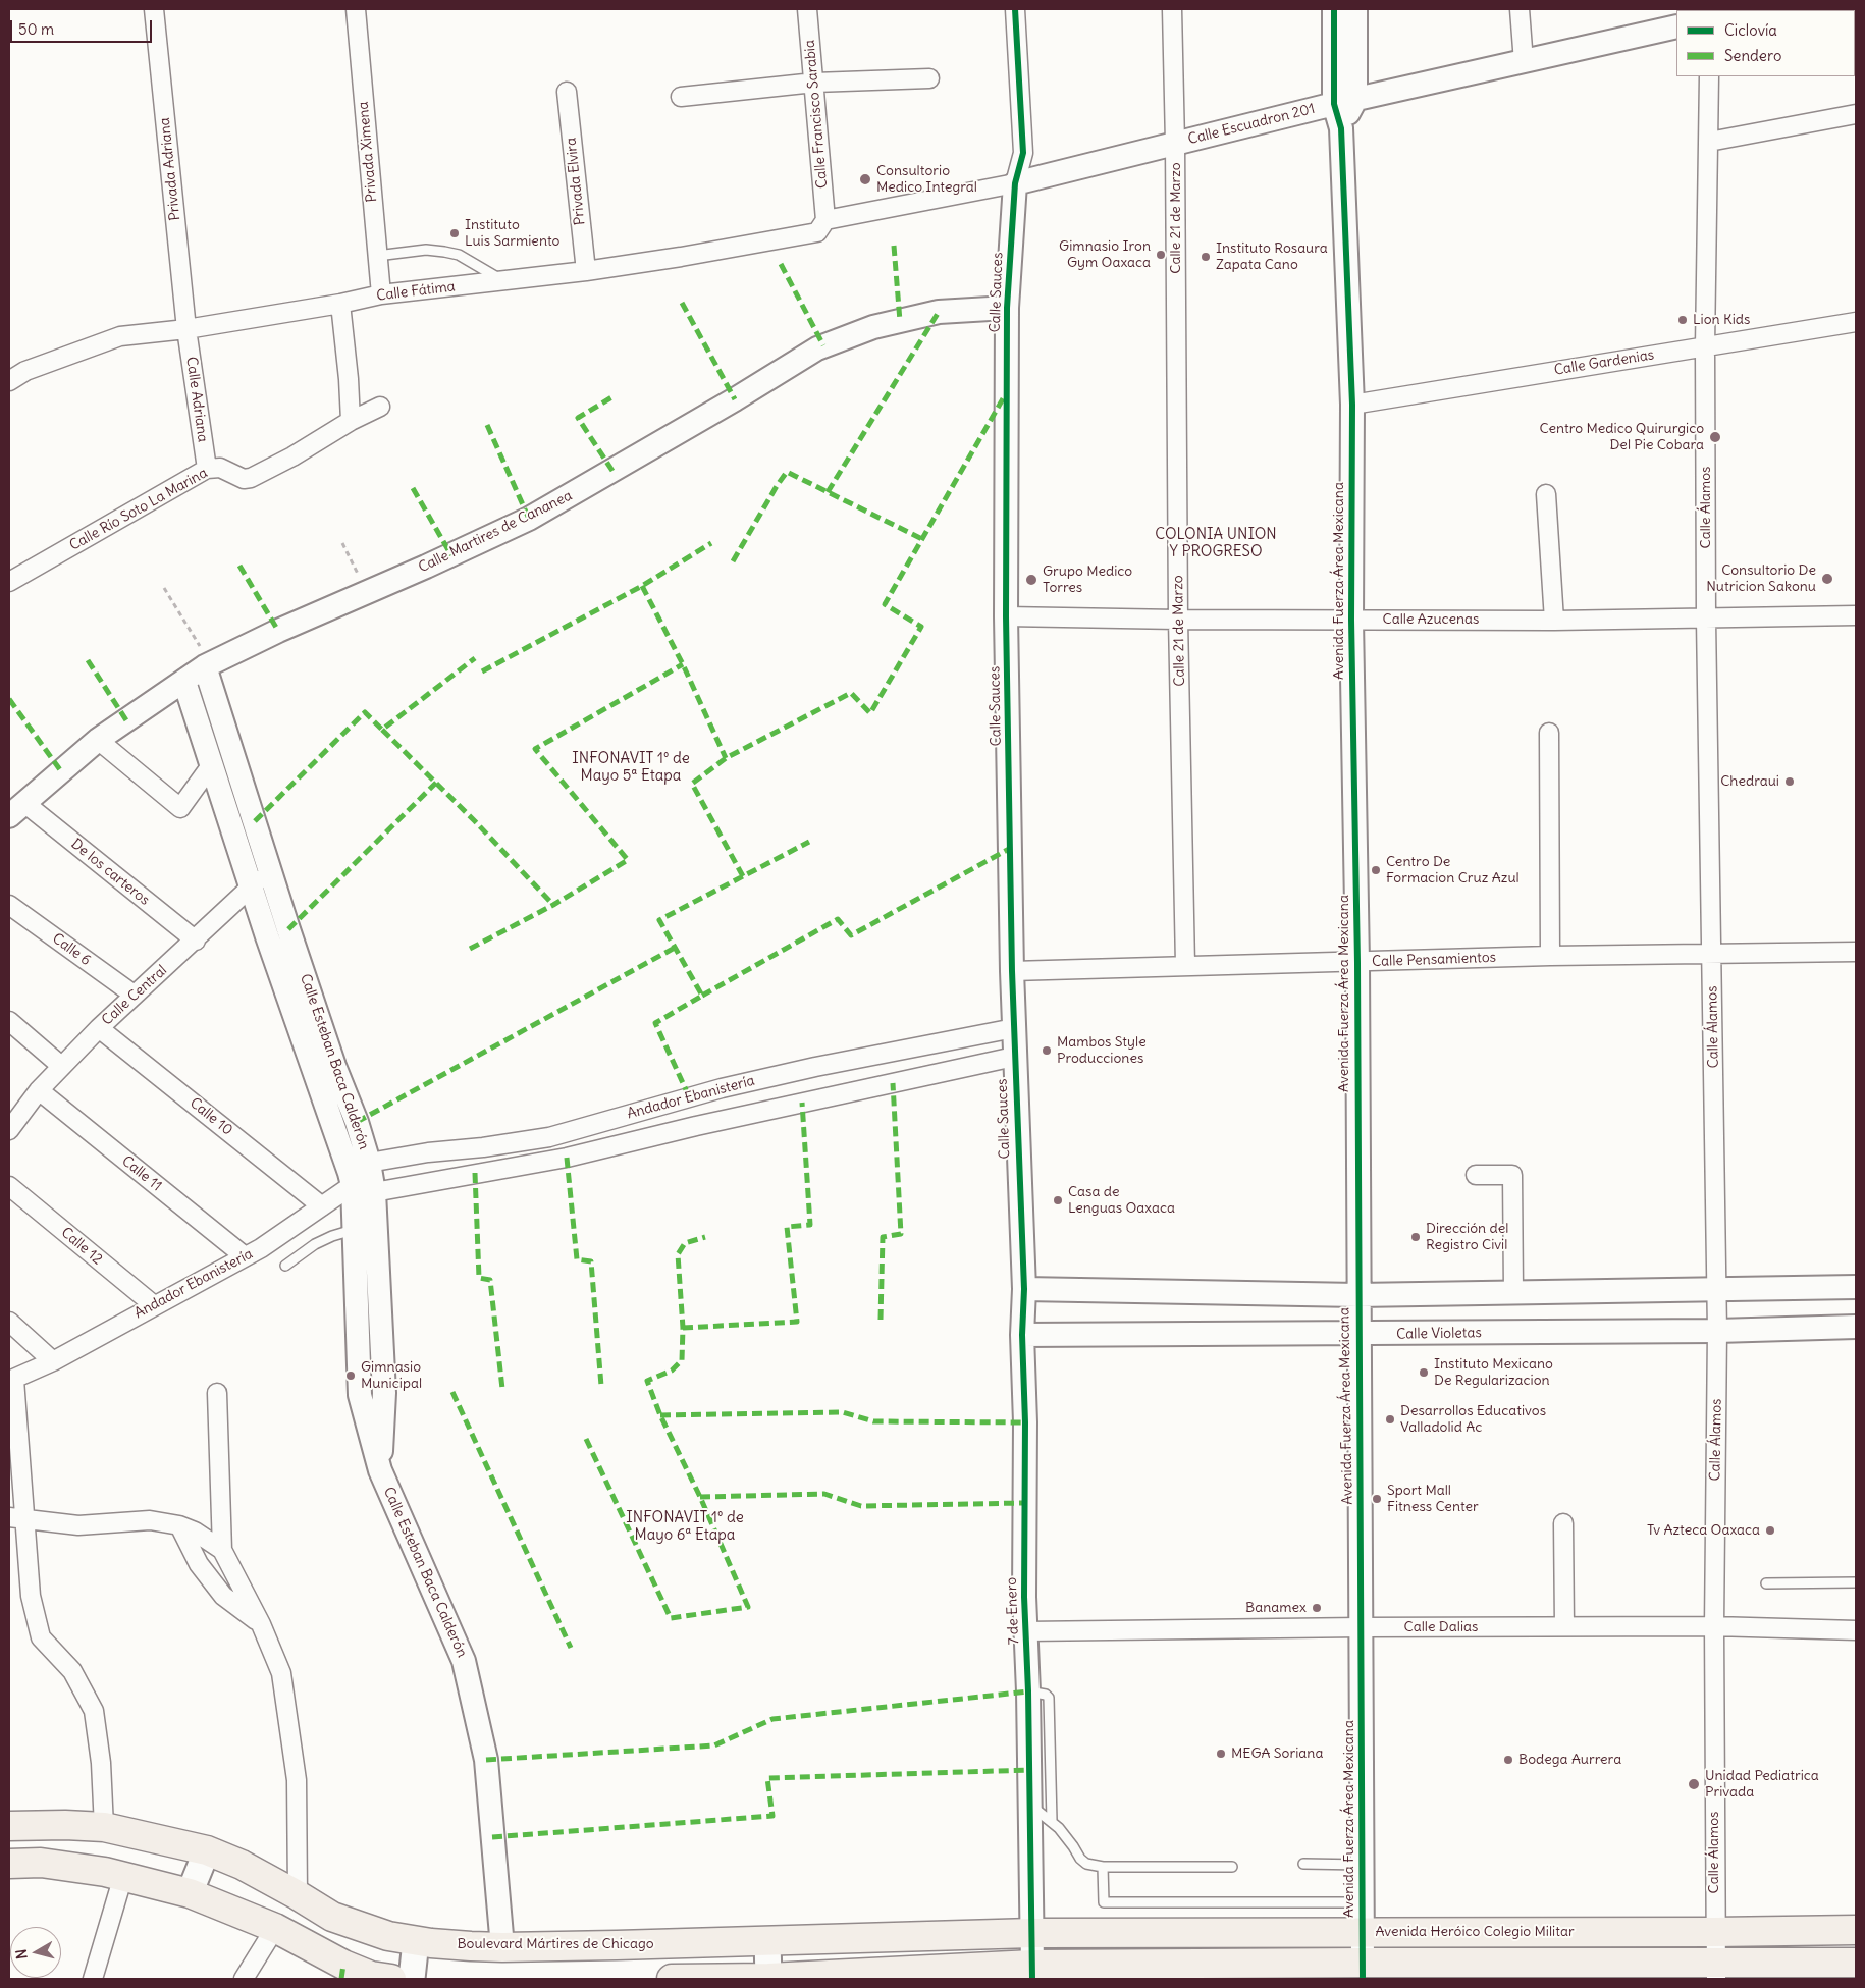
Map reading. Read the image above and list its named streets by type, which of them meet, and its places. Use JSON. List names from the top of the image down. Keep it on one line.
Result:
{"streets":{"main road":["Avenida Heróico Colegio Militar","Boulevard Mártires de Chicago"],"street":["Calle Francisco Sarabia","Calle Escuadron 201","Privada Ximena","Privada Adriana","Privada Elvira","Calle 21 de Marzo","Calle Fátima","Calle Sauces","Calle Gardenias","Calle Adriana","Calle Álamos","Calle Río Soto La Marina","Calle Martires de Cananea","Avenida Fuerza Área Mexicana","Calle Azucenas","De los carteros","Calle 6","Calle Pensamientos","Calle Central","Calle Esteban Baca Calderón","Andador Ebanistería","Calle 10","Calle 11","Calle 12","Calle Violetas","7 de Enero","Calle Dalias"]},"crossings":[["Calle Francisco Sarabia","Calle Escuadron 201"],["Calle Francisco Sarabia","Calle Fátima"],["Calle Escuadron 201","Calle 21 de Marzo"],["Calle Escuadron 201","Calle Fátima"],["Calle Escuadron 201","Calle Sauces"],["Calle Escuadron 201","Avenida Fuerza Área Mexicana"],["Privada Ximena","Calle Fátima"],["Privada Adriana","Calle Fátima"],["Privada Adriana","Calle Adriana"],["Privada Elvira","Calle Fátima"],["Calle 21 de Marzo","Calle Azucenas"],["Calle 21 de Marzo","Calle Pensamientos"],["Calle Fátima","Calle Adriana"],["Calle Sauces","Calle Martires de Cananea"],["Calle Sauces","Calle Azucenas"],["Calle Sauces","Calle Pensamientos"],["Calle Sauces","Andador Ebanistería"],["Calle Sauces","7 de Enero"],["Calle Gardenias","Calle Álamos"],["Calle Gardenias","Avenida Fuerza Área Mexicana"],["Calle Adriana","Calle Río Soto La Marina"],["Calle Álamos","Calle Azucenas"],["Calle Álamos","Calle Pensamientos"],["Calle Álamos","Calle Violetas"],["Calle Álamos","Calle Dalias"],["Calle Álamos","Avenida Heróico Colegio Militar"],["Calle Martires de Cananea","De los carteros"],["Calle Martires de Cananea","Calle Esteban Baca Calderón"],["Avenida Fuerza Área Mexicana","Calle Azucenas"],["Avenida Fuerza Área Mexicana","Calle Pensamientos"],["Avenida Fuerza Área Mexicana","Calle Violetas"],["Avenida Fuerza Área Mexicana","Calle Dalias"],["Avenida Fuerza Área Mexicana","Avenida Heróico Colegio Militar"],["De los carteros","Calle Central"],["Calle 6","Calle Central"],["Calle Central","Calle Esteban Baca Calderón"],["Calle Central","Calle 10"],["Calle Central","Calle 11"],["Calle Esteban Baca Calderón","Andador Ebanistería"],["Calle Esteban Baca Calderón","Boulevard Mártires de Chicago"],["Andador Ebanistería","Calle 10"],["Andador Ebanistería","Calle 11"],["Andador Ebanistería","Calle 12"],["Calle Violetas","7 de Enero"],["7 de Enero","Calle Dalias"],["7 de Enero","Avenida Heróico Colegio Militar"],["7 de Enero","Boulevard Mártires de Chicago"],["Avenida Heróico Colegio Militar","Boulevard Mártires de Chicago"]],"districts":["COLONIA UNION Y PROGRESO","INFONAVIT 1º de Mayo 5ª Etapa","INFONAVIT 1º de Mayo 6ª Etapa"],"places":["Consultorio Medico Integral","Instituto Luis Sarmiento","Gimnasio Iron Gym Oaxaca","Instituto Rosaura Zapata Cano","Lion Kids","Centro Medico Quirurgico Del Pie Cobara","Consultorio De Nutricion Sakonu","Grupo Medico Torres","Chedraui","Centro De Formacion Cruz Azul","Mambos Style Producciones","Casa de Lenguas Oaxaca","Dirección del Registro Civil","Instituto Mexicano De Regularizacion","Gimnasio Municipal","Desarrollos Educativos Valladolid Ac","Sport Mall Fitness Center","Tv Azteca Oaxaca","Banamex","MEGA Soriana","Bodega Aurrera","Unidad Pediatrica Privada"],"legend":["Ciclovía","Sendero"],"scale_bar":"50 m","north":"left"}
